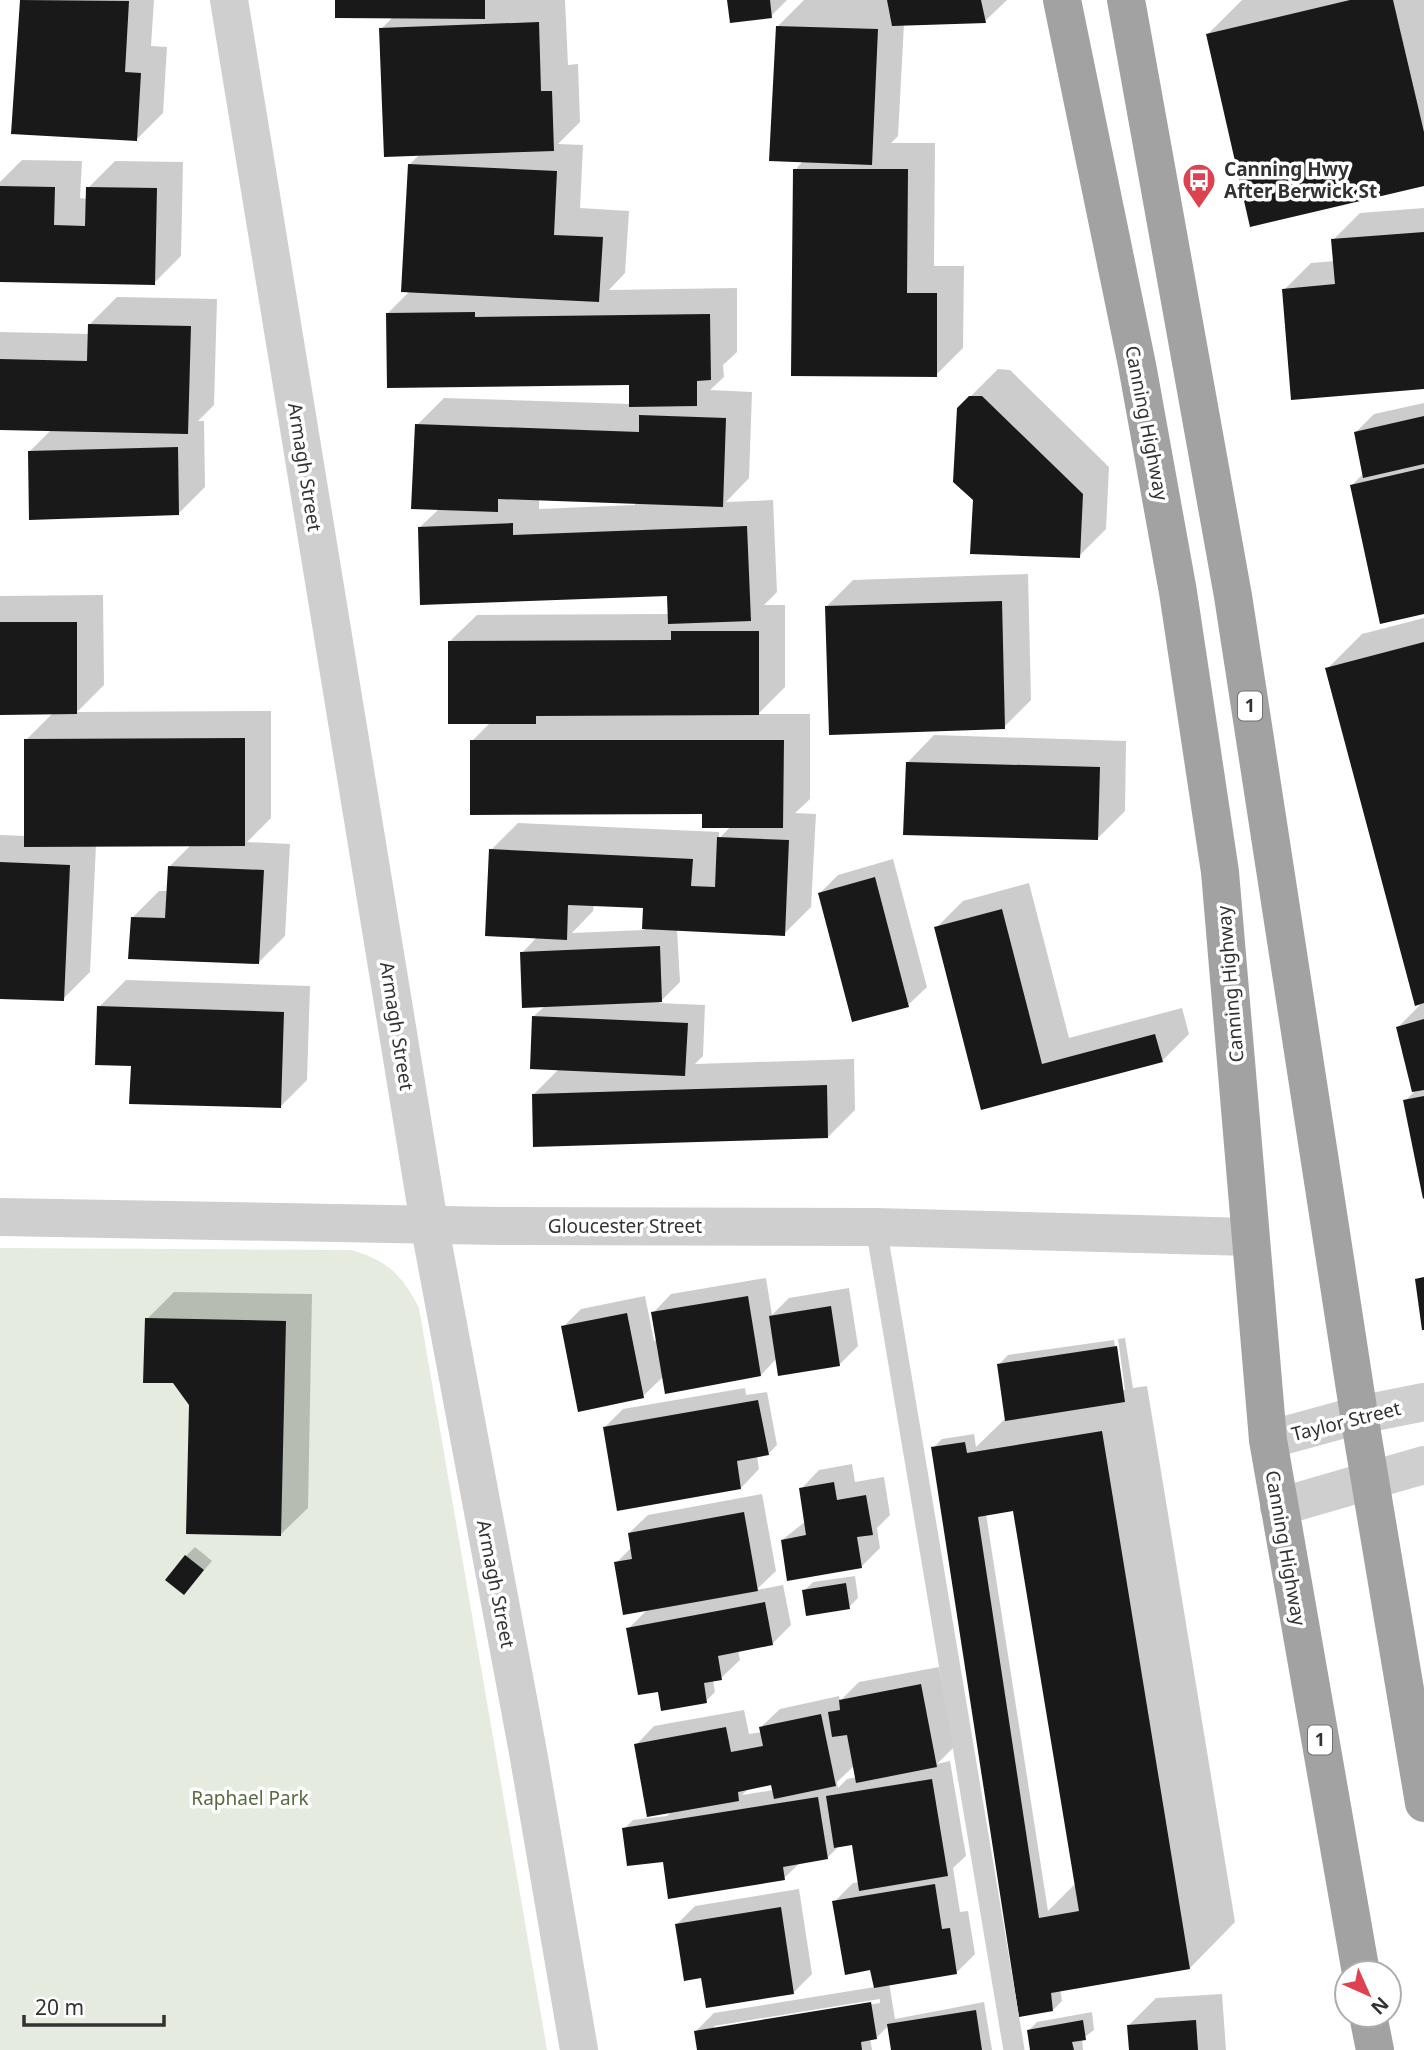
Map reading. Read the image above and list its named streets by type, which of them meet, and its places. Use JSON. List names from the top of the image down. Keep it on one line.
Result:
{"streets":{"highway":["Canning Highway","1"],"street":["Armagh Street","Gloucester Street","Taylor Street"]},"crossings":[["Canning Highway","Gloucester Street"],["Canning Highway","Taylor Street"],["Armagh Street","Gloucester Street"],["1","Taylor Street"]],"parks":["Raphael Park"],"places":{"bus stop":["Canning Hwy After Berwick St"]},"scale_bar":"20 m","north":"bottom right"}
